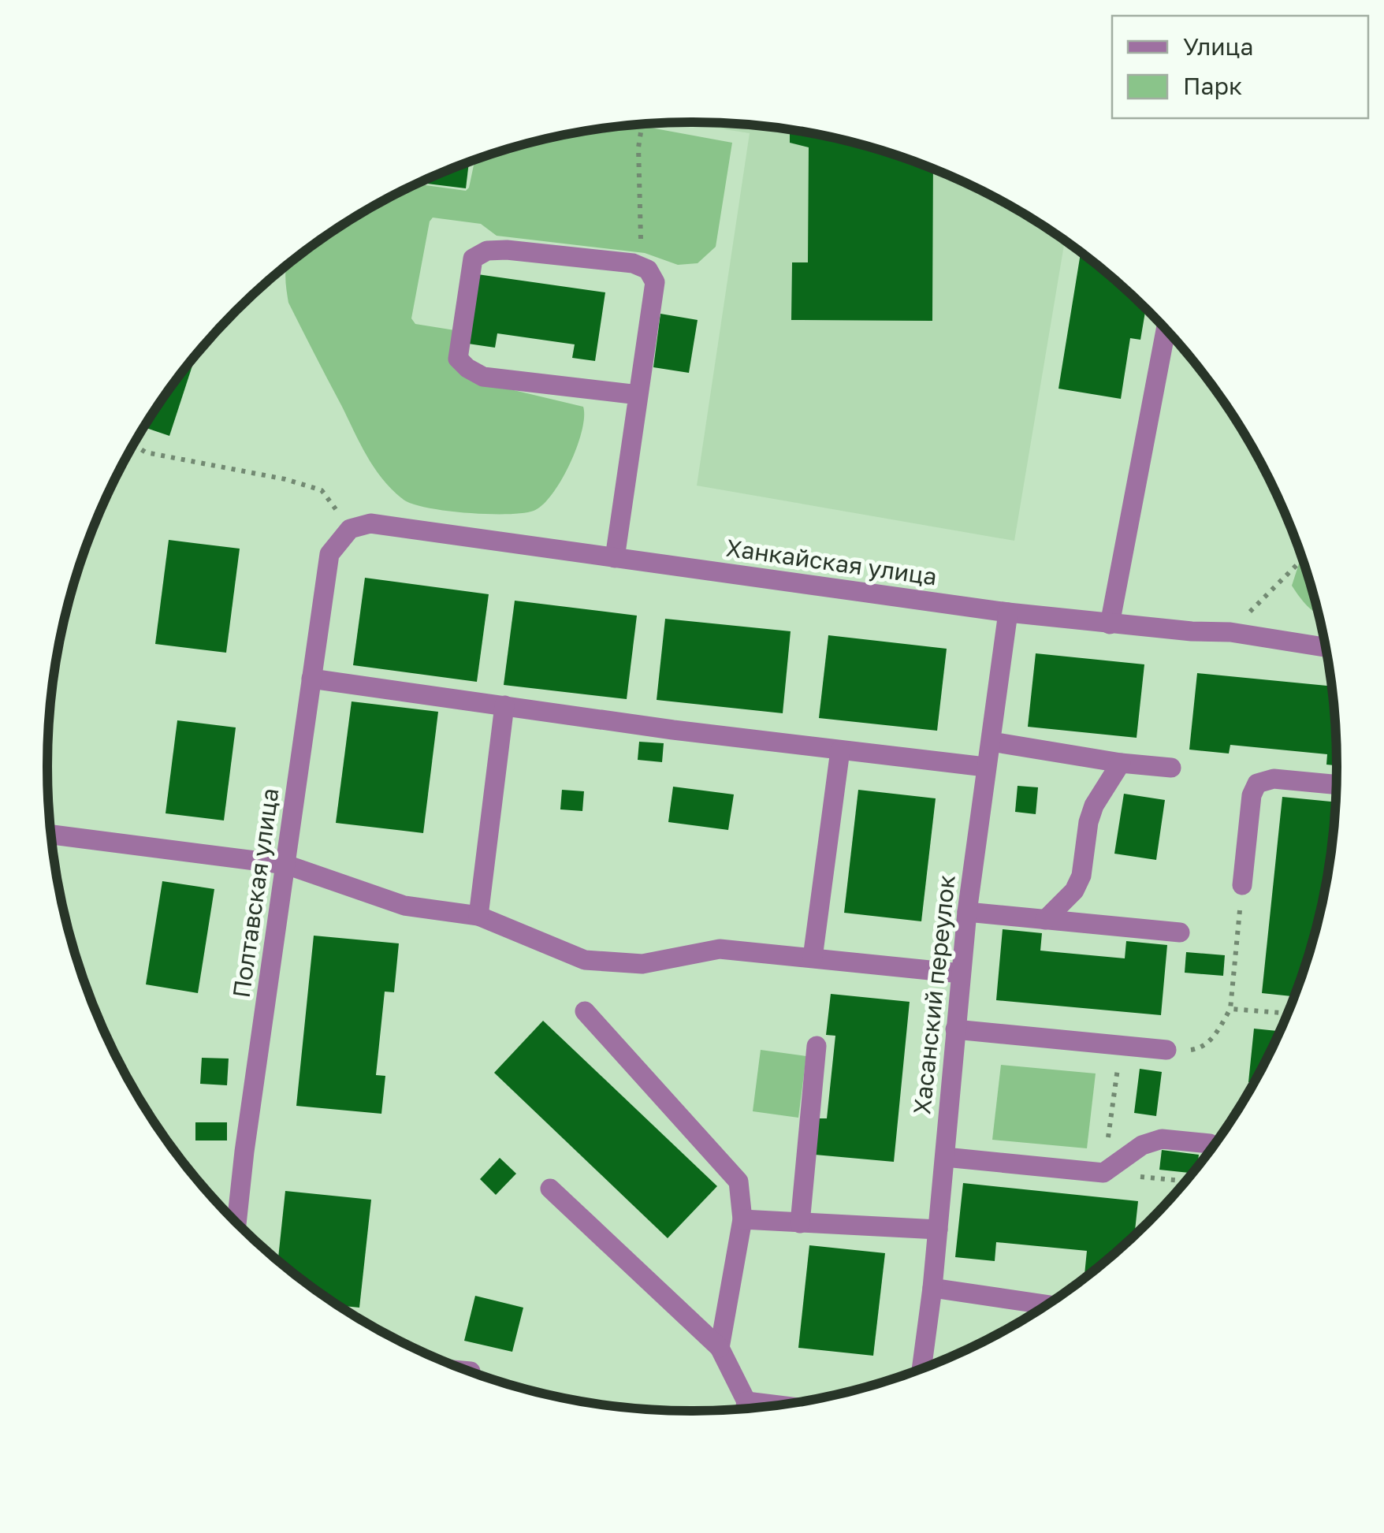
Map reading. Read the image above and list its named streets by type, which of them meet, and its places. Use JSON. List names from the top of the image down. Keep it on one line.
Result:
{"streets":{"street":["Ханкайская улица","Полтавская улица","Хасанский переулок"]},"crossings":[["Ханкайская улица","Полтавская улица"],["Ханкайская улица","Хасанский переулок"]],"legend":["Улица","Парк"]}
